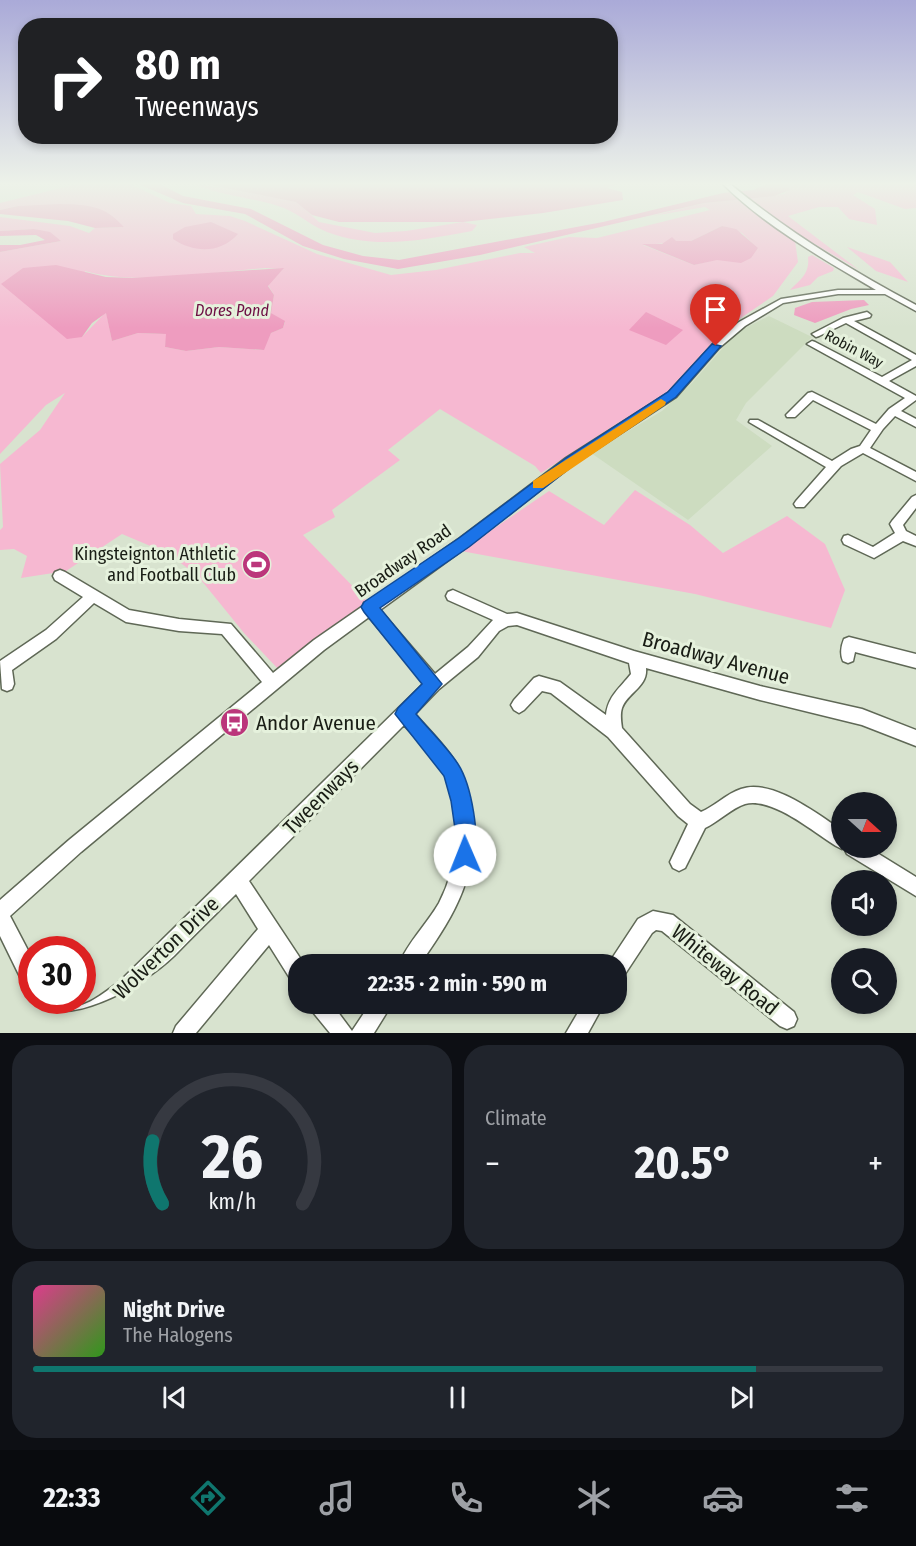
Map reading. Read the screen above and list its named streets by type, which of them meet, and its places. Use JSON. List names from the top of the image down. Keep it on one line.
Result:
{"streets":{"street":["Robin Way","Broadway Road","Broadway Avenue","Tweenways","Wolverton Drive","Whiteway Road"]},"crossings":[["Tweenways","Wolverton Drive"]],"water":["Dores Pond"],"places":{"sports":["Kingsteignton Athletic and Football Club"],"bus stop":["Andor Avenue"]},"north":"right","page":{"turn":["80 m","Tweenways"],"limit":"30","trip":"22:35 · 2 min · 590 m","tile":"Climate","heat":["−","20.5°","+"],"song":["Night Drive","The Halogens"],"tabs":"22:33","gauge":["26","km/h"]}}
